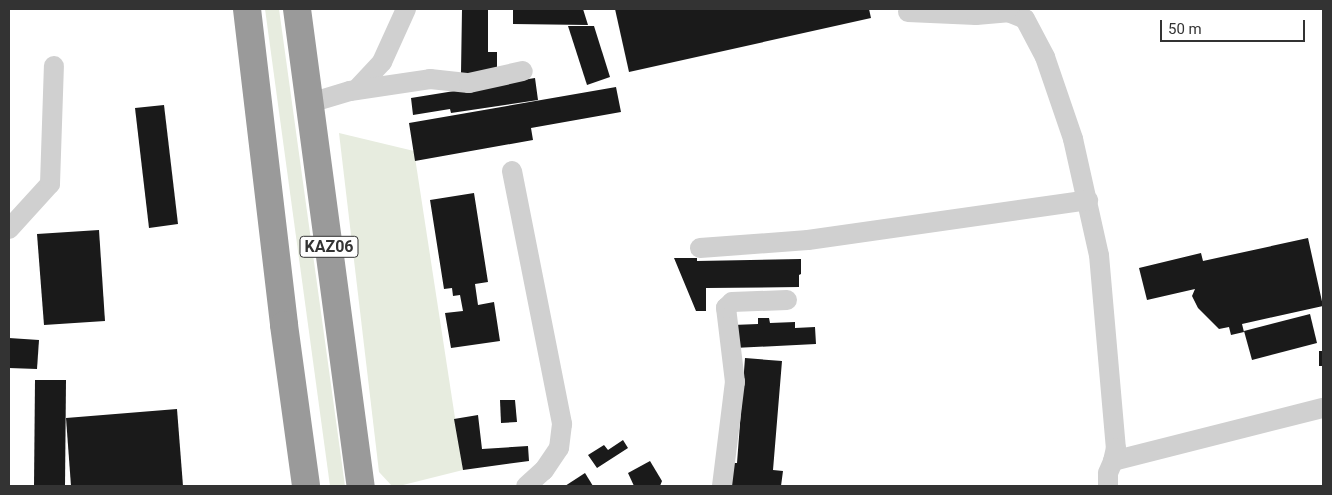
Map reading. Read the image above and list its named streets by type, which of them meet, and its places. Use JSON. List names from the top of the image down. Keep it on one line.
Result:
{"streets":{"highway":["KАZ06"]},"scale_bar":"50 m"}
